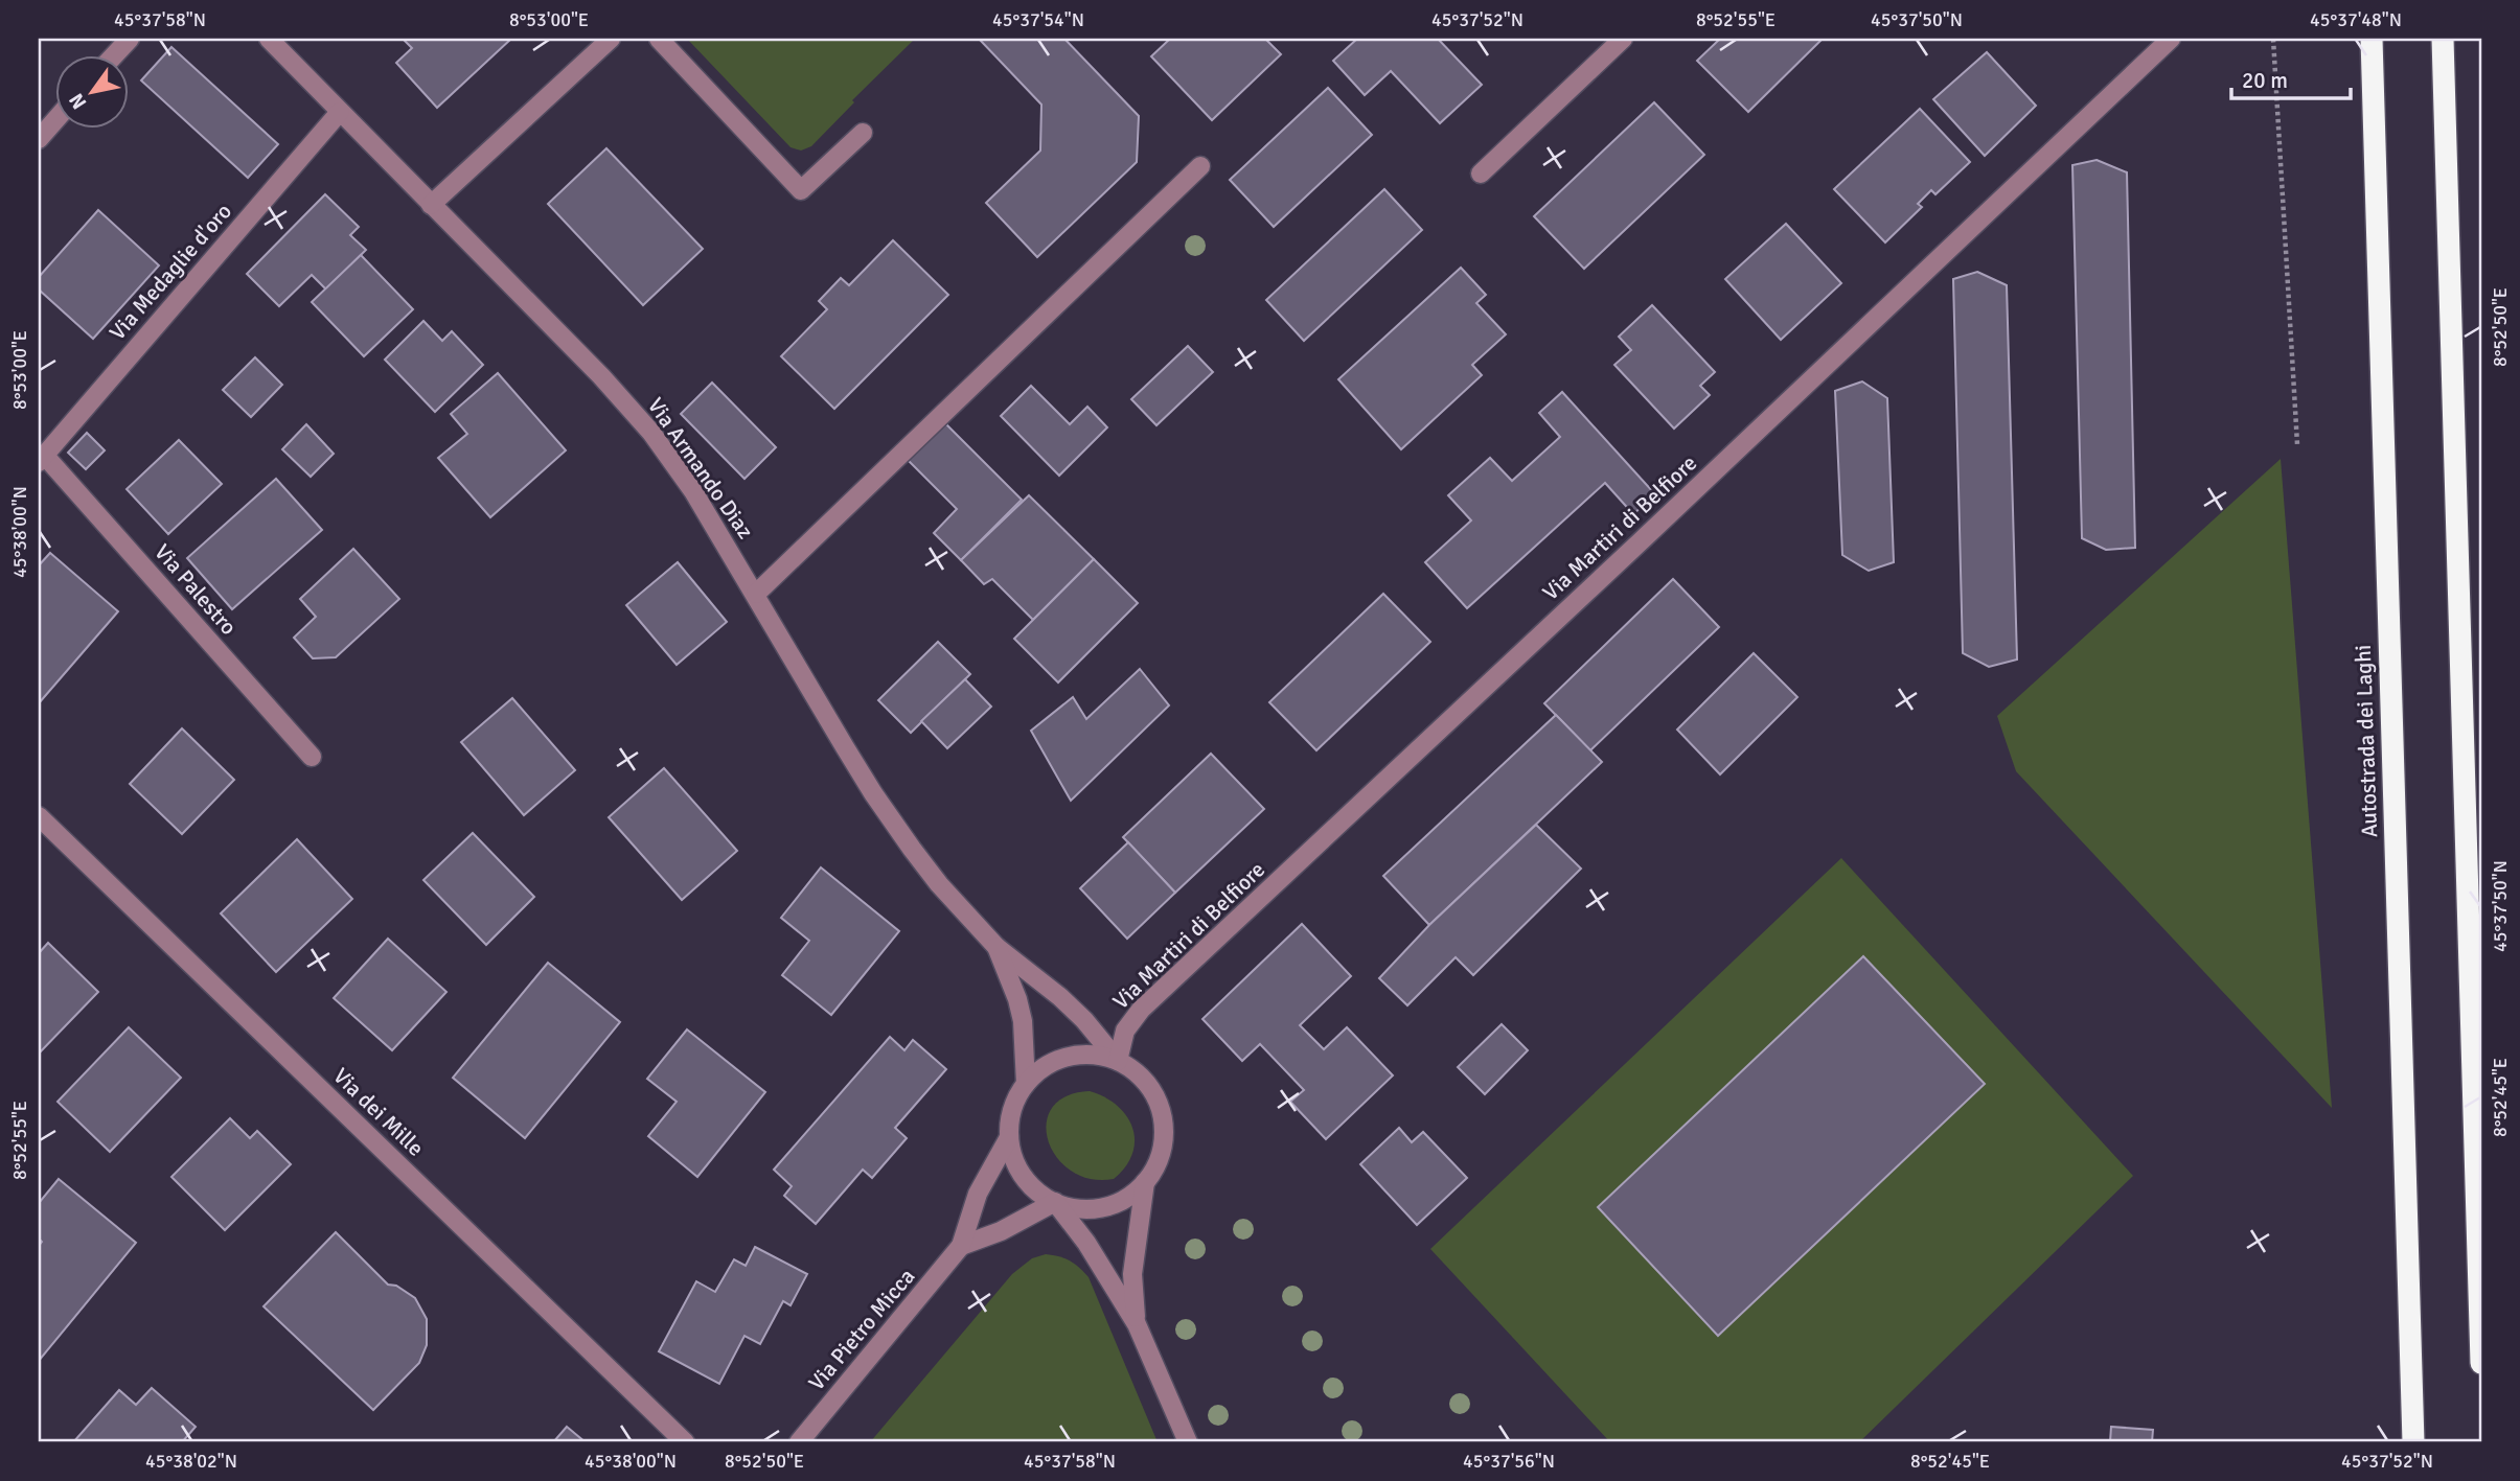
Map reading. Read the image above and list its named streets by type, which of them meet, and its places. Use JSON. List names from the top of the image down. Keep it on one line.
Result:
{"streets":{"highway":["Autostrada dei Laghi"],"street":["Via Medaglie d'oro","Via Armando Diaz","Via Martiri di Belfiore","Via Palestro","Via dei Mille","Via Pietro Micca"]},"crossings":[["Via Medaglie d'oro","Via Armando Diaz"],["Via Medaglie d'oro","Via Palestro"],["Via Armando Diaz","Via Martiri di Belfiore"],["Via Armando Diaz","Via Pietro Micca"],["Via Martiri di Belfiore","Via Pietro Micca"]],"scale_bar":"20 m","north":"bottom left","coordinates":["45°37'58\"N","8°53'00\"E","45°37'54\"N","45°37'52\"N","8°52'55\"E","45°37'50\"N","45°37'48\"N","8°52'50\"E","45°38'00\"N","8°52'45\"E","45°38'02\"N","45°37'56\"N"]}
